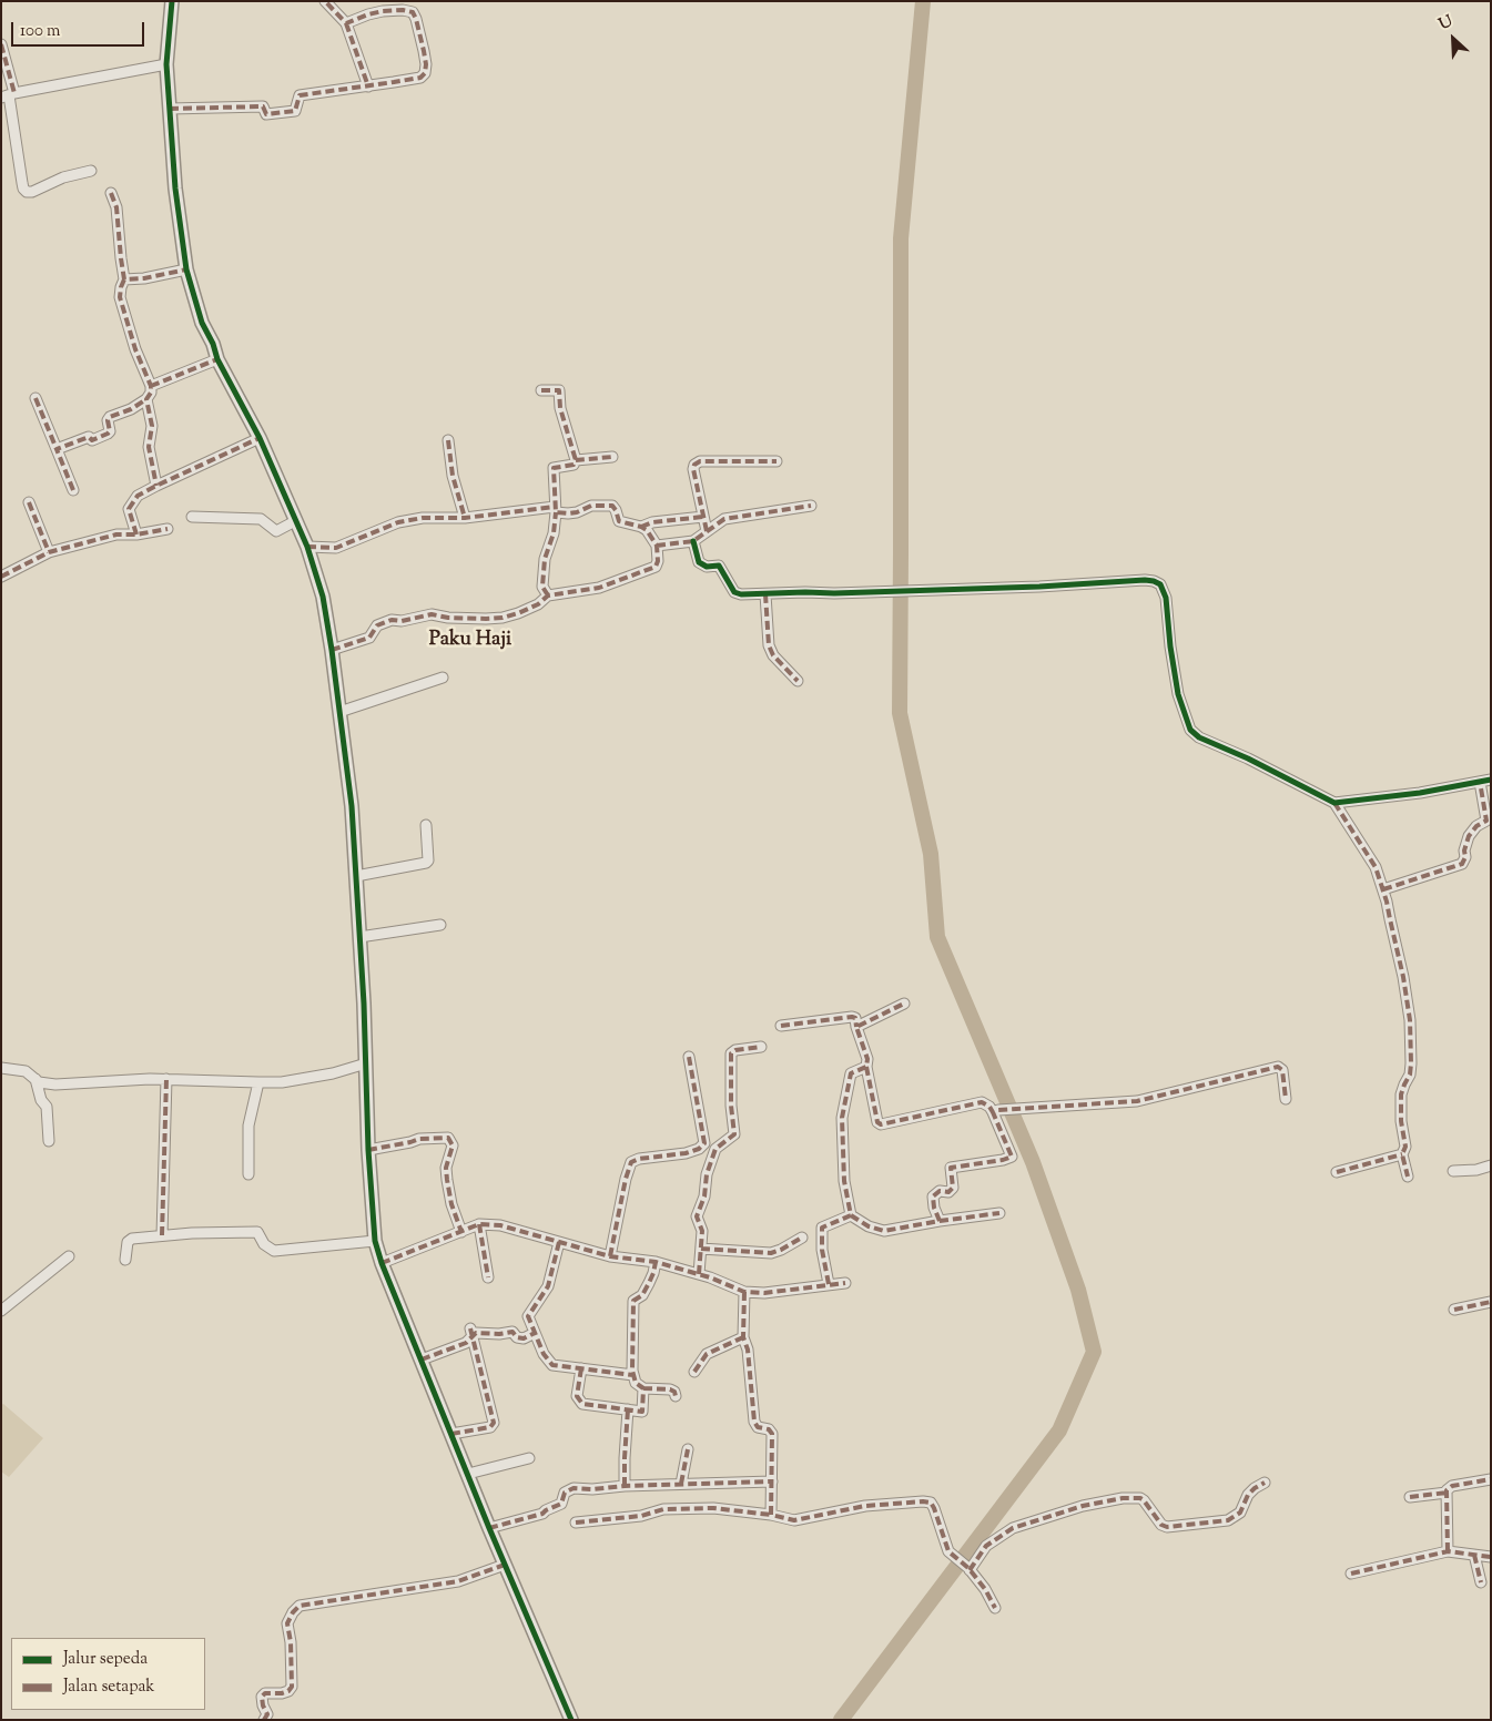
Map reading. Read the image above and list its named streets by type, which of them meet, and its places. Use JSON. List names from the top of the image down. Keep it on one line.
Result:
{"districts":["Paku Haji"],"legend":["Jalur sepeda","Jalan setapak"],"scale_bar":"100 m","north":"top left"}
